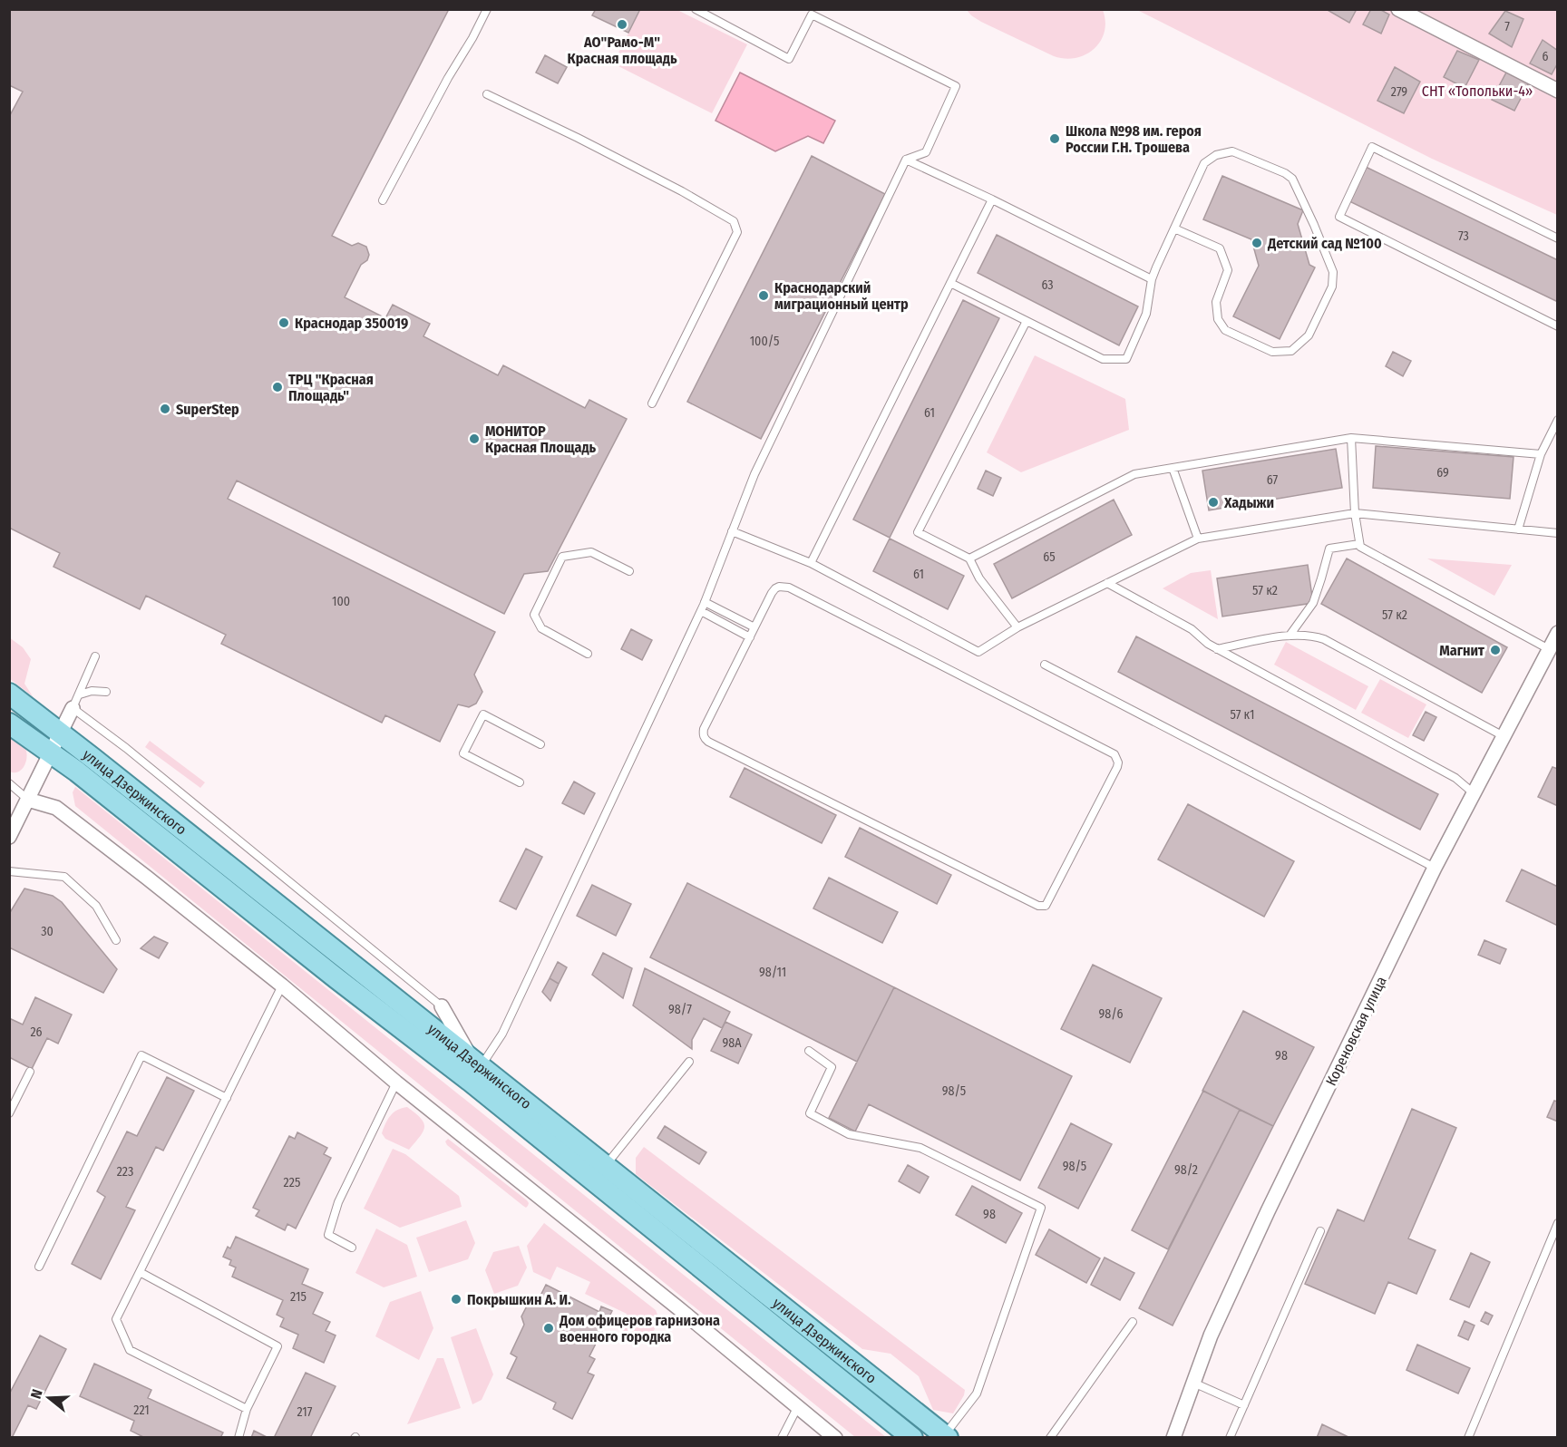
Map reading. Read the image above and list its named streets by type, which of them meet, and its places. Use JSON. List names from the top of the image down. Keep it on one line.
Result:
{"streets":{"main road":["улица Дзержинского"],"street":["Кореновская улица"]},"parks":["СНТ «Топольки-4»"],"places":["АО\"Рамо-М\" Красная площадь","Школа №98 им. героя России Г.Н. Трошева","Детский сад №100","Краснодарский миграционный центр","Краснодар 350019","ТРЦ \"Красная Площадь\"","SuperStep","МОНИТОР Красная Площадь","Хадыжи","Магнит","Покрышкин А. И.","Дом офицеров гарнизона военного городка"],"house_numbers":["7","6","279","73","63","100/5","61","69","67","65","61","57 к2","100","57 к2","57 к1","30","98/11","98/7","98/6","26","98А","98","98/5","98/5","98/2","223","225","98","215","221","217"],"north":"left"}
